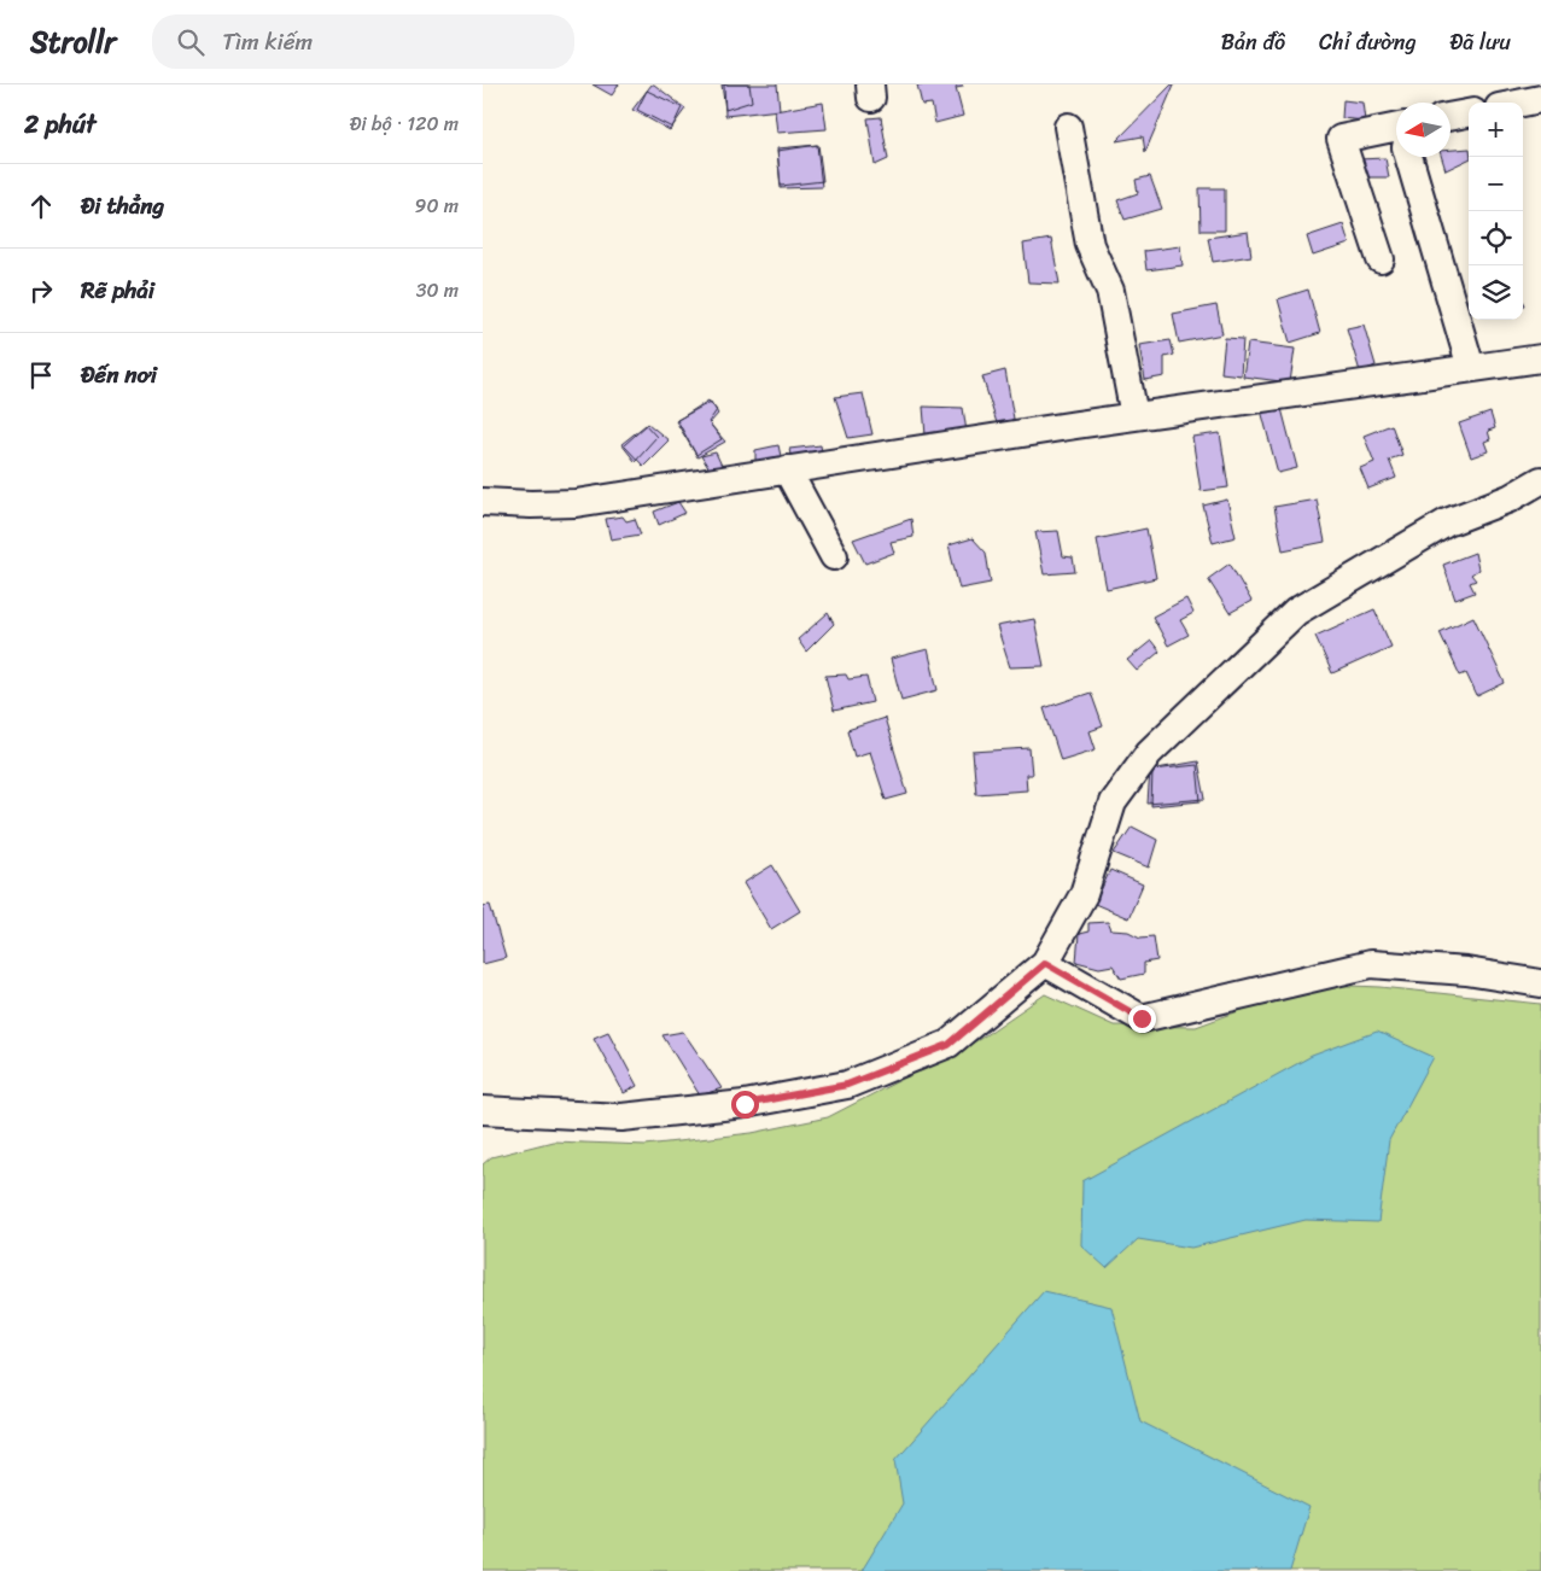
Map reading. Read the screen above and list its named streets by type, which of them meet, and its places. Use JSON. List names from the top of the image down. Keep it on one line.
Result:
{"north":"left","page":{"header":"Strollr","search":"Tìm kiếm","nav":["Bản đồ","Chỉ đường","Đã lưu"],"heading":["2 phút","Đi bộ · 120 m"],"map_buttons":["+","−"],"list":[["Đi thẳng","90 m"],["Rẽ phải","30 m"],"Đến nơi"]}}
